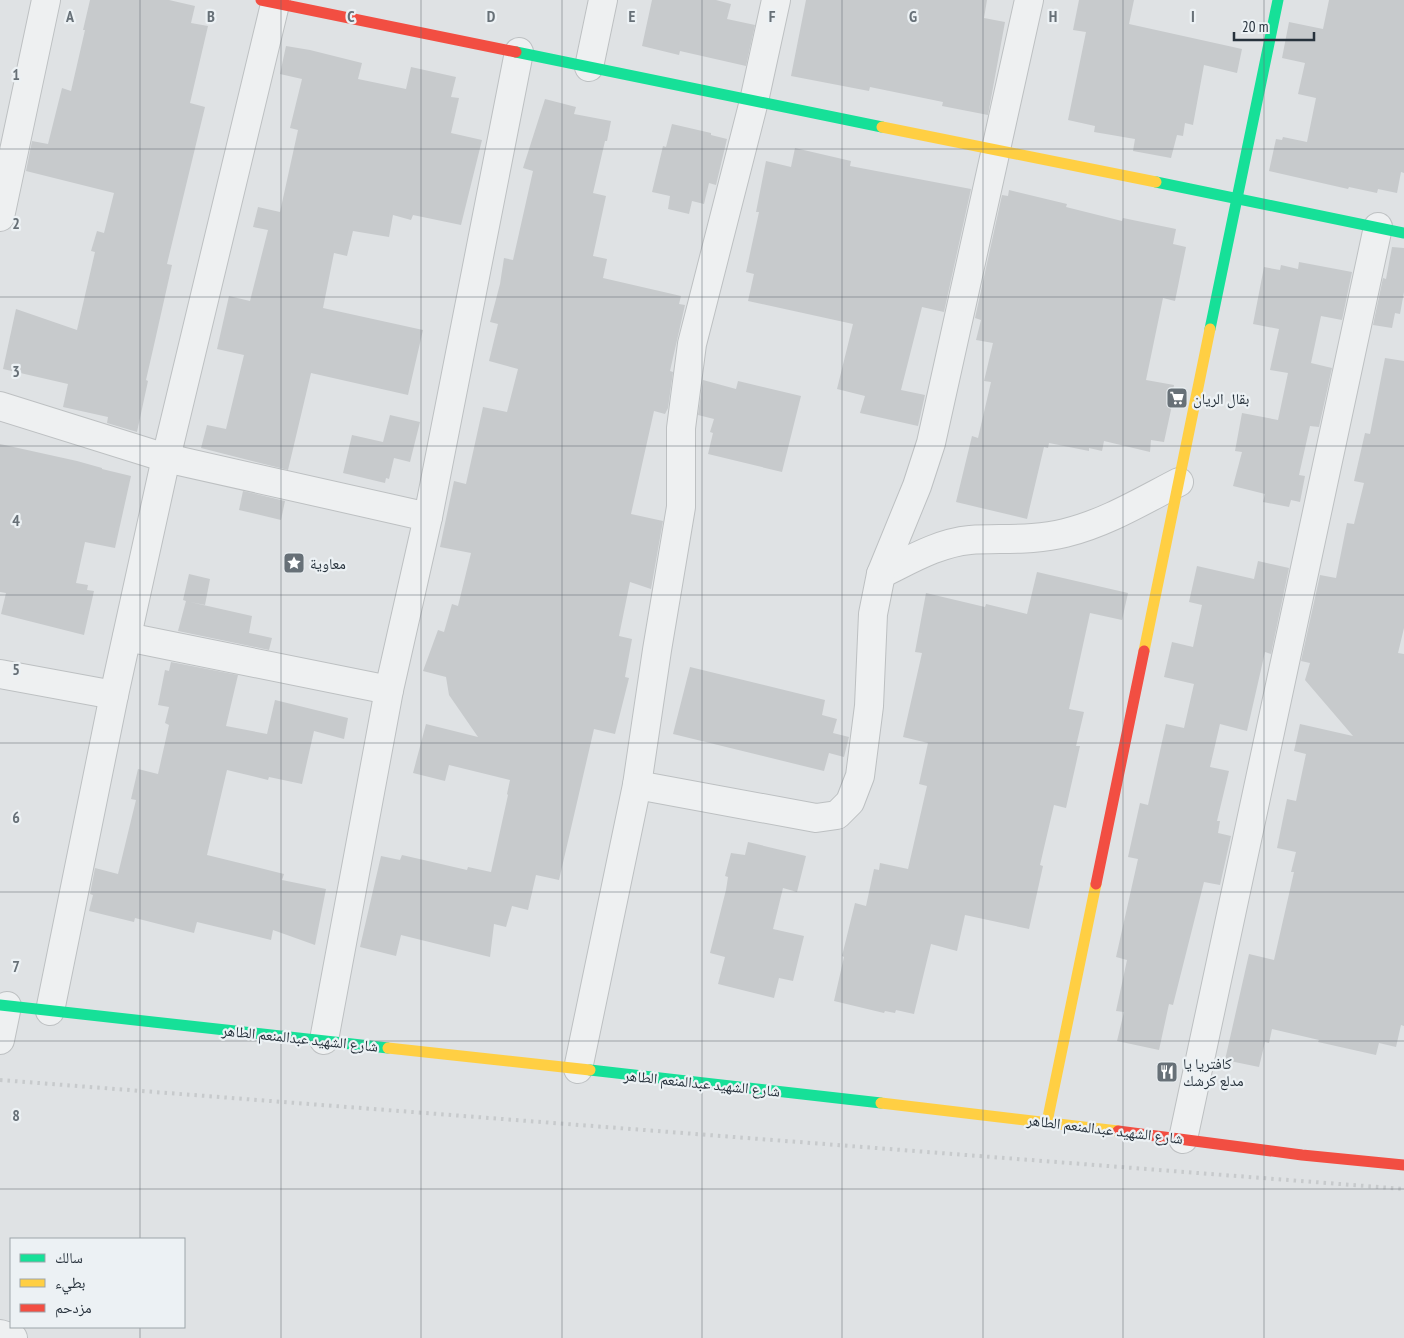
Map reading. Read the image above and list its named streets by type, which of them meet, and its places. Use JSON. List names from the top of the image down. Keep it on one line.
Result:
{"streets":{"street":["شارع الشهيد عبدالمنعم الطاهر"]},"places":{"supermarket":["بقال الريان"],"place":["معاوية"],"restaurant":["كافتريا يا مدلع كرشك"]},"legend":["سالك","بطيء","مزدحم"],"scale_bar":"20 m","grid":{"columns":["A","B","C","D","E","F","G","H","I"],"rows":["1","2","3","4","5","6","7","8"]}}
